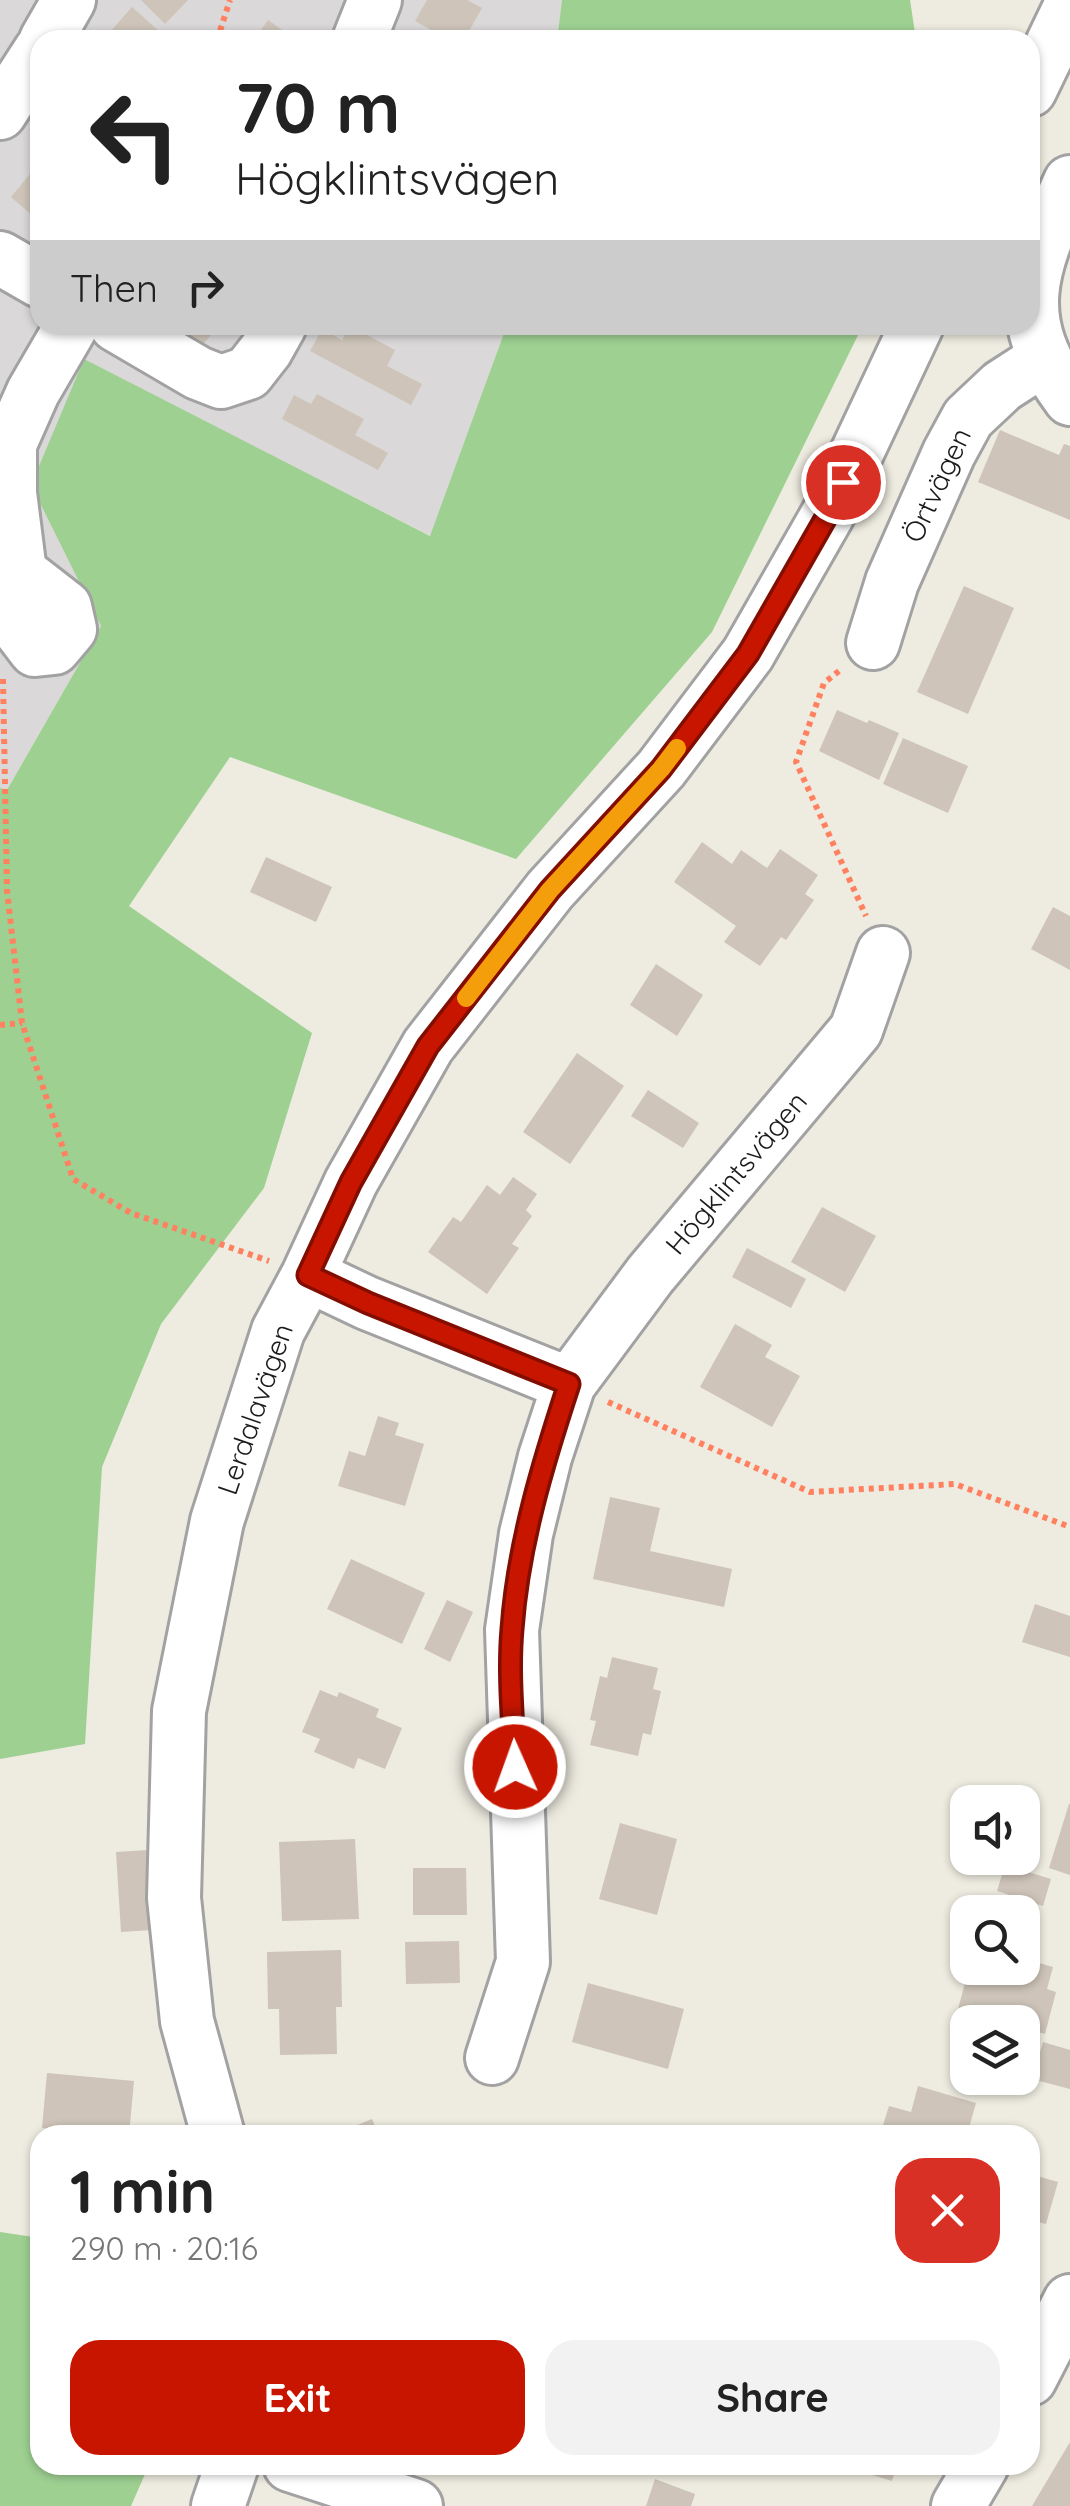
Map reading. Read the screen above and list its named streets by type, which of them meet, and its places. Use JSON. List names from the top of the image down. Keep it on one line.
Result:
{"streets":{"street":["Örtvägen","Högklintsvägen","Lerdalavägen"]},"page":{"turn":["70 m","Högklintsvägen"],"then":"Then","heading":["1 min","290 m · 20:16"],"buttons":["Exit","Share"]}}
